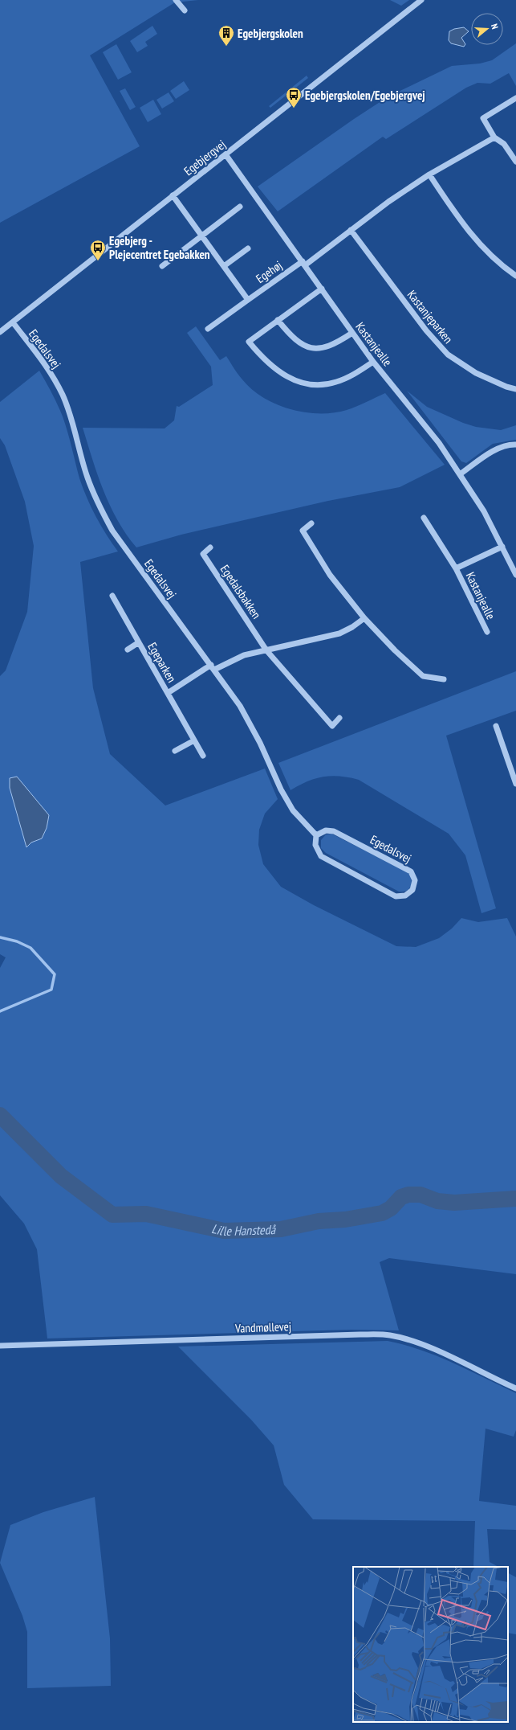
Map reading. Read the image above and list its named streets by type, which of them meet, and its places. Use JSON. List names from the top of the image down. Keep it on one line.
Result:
{"streets":{"street":["Egebjergvej","Egehøj","Kastanjeparken","Kastanjealle","Egedalsvej","Egedalsbakken","Egeparken","Vandmøllevej"]},"crossings":[["Egebjergvej","Kastanjealle"],["Egebjergvej","Egedalsvej"],["Egehøj","Kastanjealle"],["Egedalsvej","Egeparken"]],"water":["Lille Hanstedå"],"places":{"building":["Egebjergskolen"],"bus stop":["Egebjergskolen/Egebjergvej","Egebjerg - Plejecentret Egebakken"]},"north":"right"}
